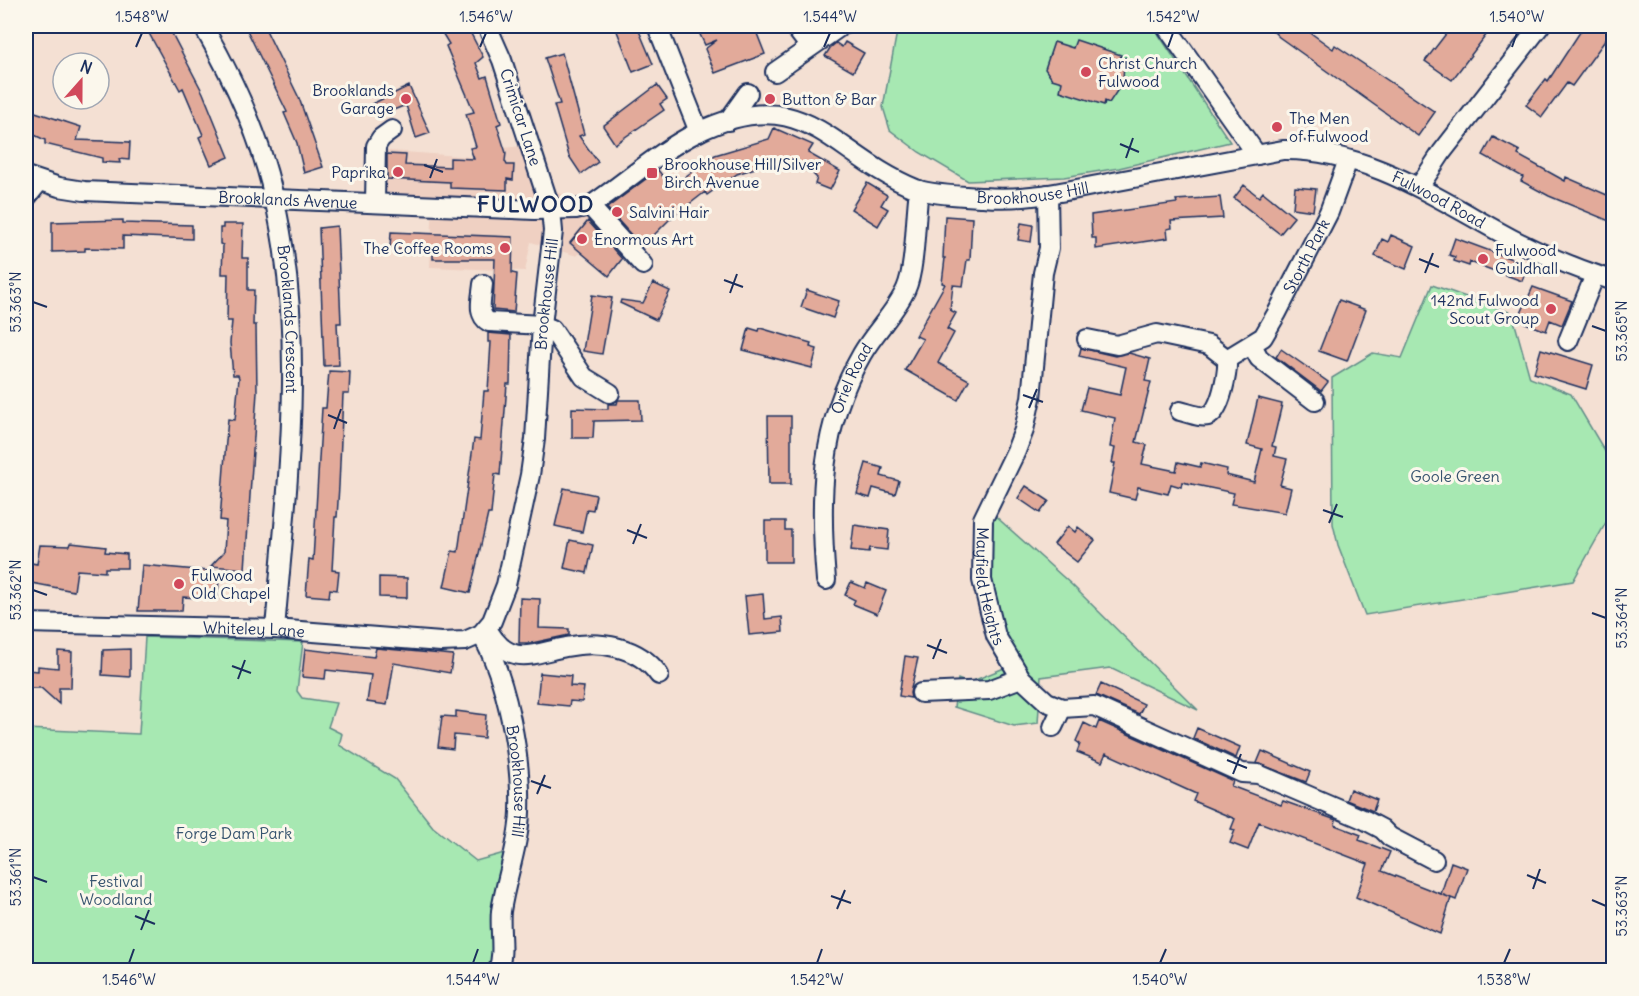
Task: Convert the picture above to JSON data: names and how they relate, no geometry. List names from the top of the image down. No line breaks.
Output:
{"streets":{"street":["Crimicar Lane","Brookhouse Hill","Brooklands Avenue","Fulwood Road","Storth Park","Brooklands Crescent","Oriel Road","Mayfield Heights","Whiteley Lane"]},"crossings":[["Crimicar Lane","Brookhouse Hill"],["Crimicar Lane","Brooklands Avenue"],["Brookhouse Hill","Brooklands Avenue"],["Brookhouse Hill","Fulwood Road"],["Brookhouse Hill","Oriel Road"],["Brookhouse Hill","Mayfield Heights"],["Brookhouse Hill","Whiteley Lane"],["Brooklands Avenue","Brooklands Crescent"],["Fulwood Road","Storth Park"],["Brooklands Crescent","Whiteley Lane"]],"districts":["FULWOOD"],"parks":["Goole Green","Forge Dam Park","Festival Woodland"],"places":{"other":["Christ Church Fulwood","Brooklands Garage","Button & Bar","The Men of Fulwood","Paprika","Salvini Hair","Enormous Art","The Coffee Rooms","Fulwood Guildhall","142nd Fulwood Scout Group","Fulwood Old Chapel"],"transit":["Brookhouse Hill/Silver Birch Avenue"]},"north":"top","coordinates":["1.548°W","1.546°W","1.544°W","1.542°W","1.540°W","53.363°N","53.365°N","53.362°N","53.364°N","53.361°N","1.538°W"]}
